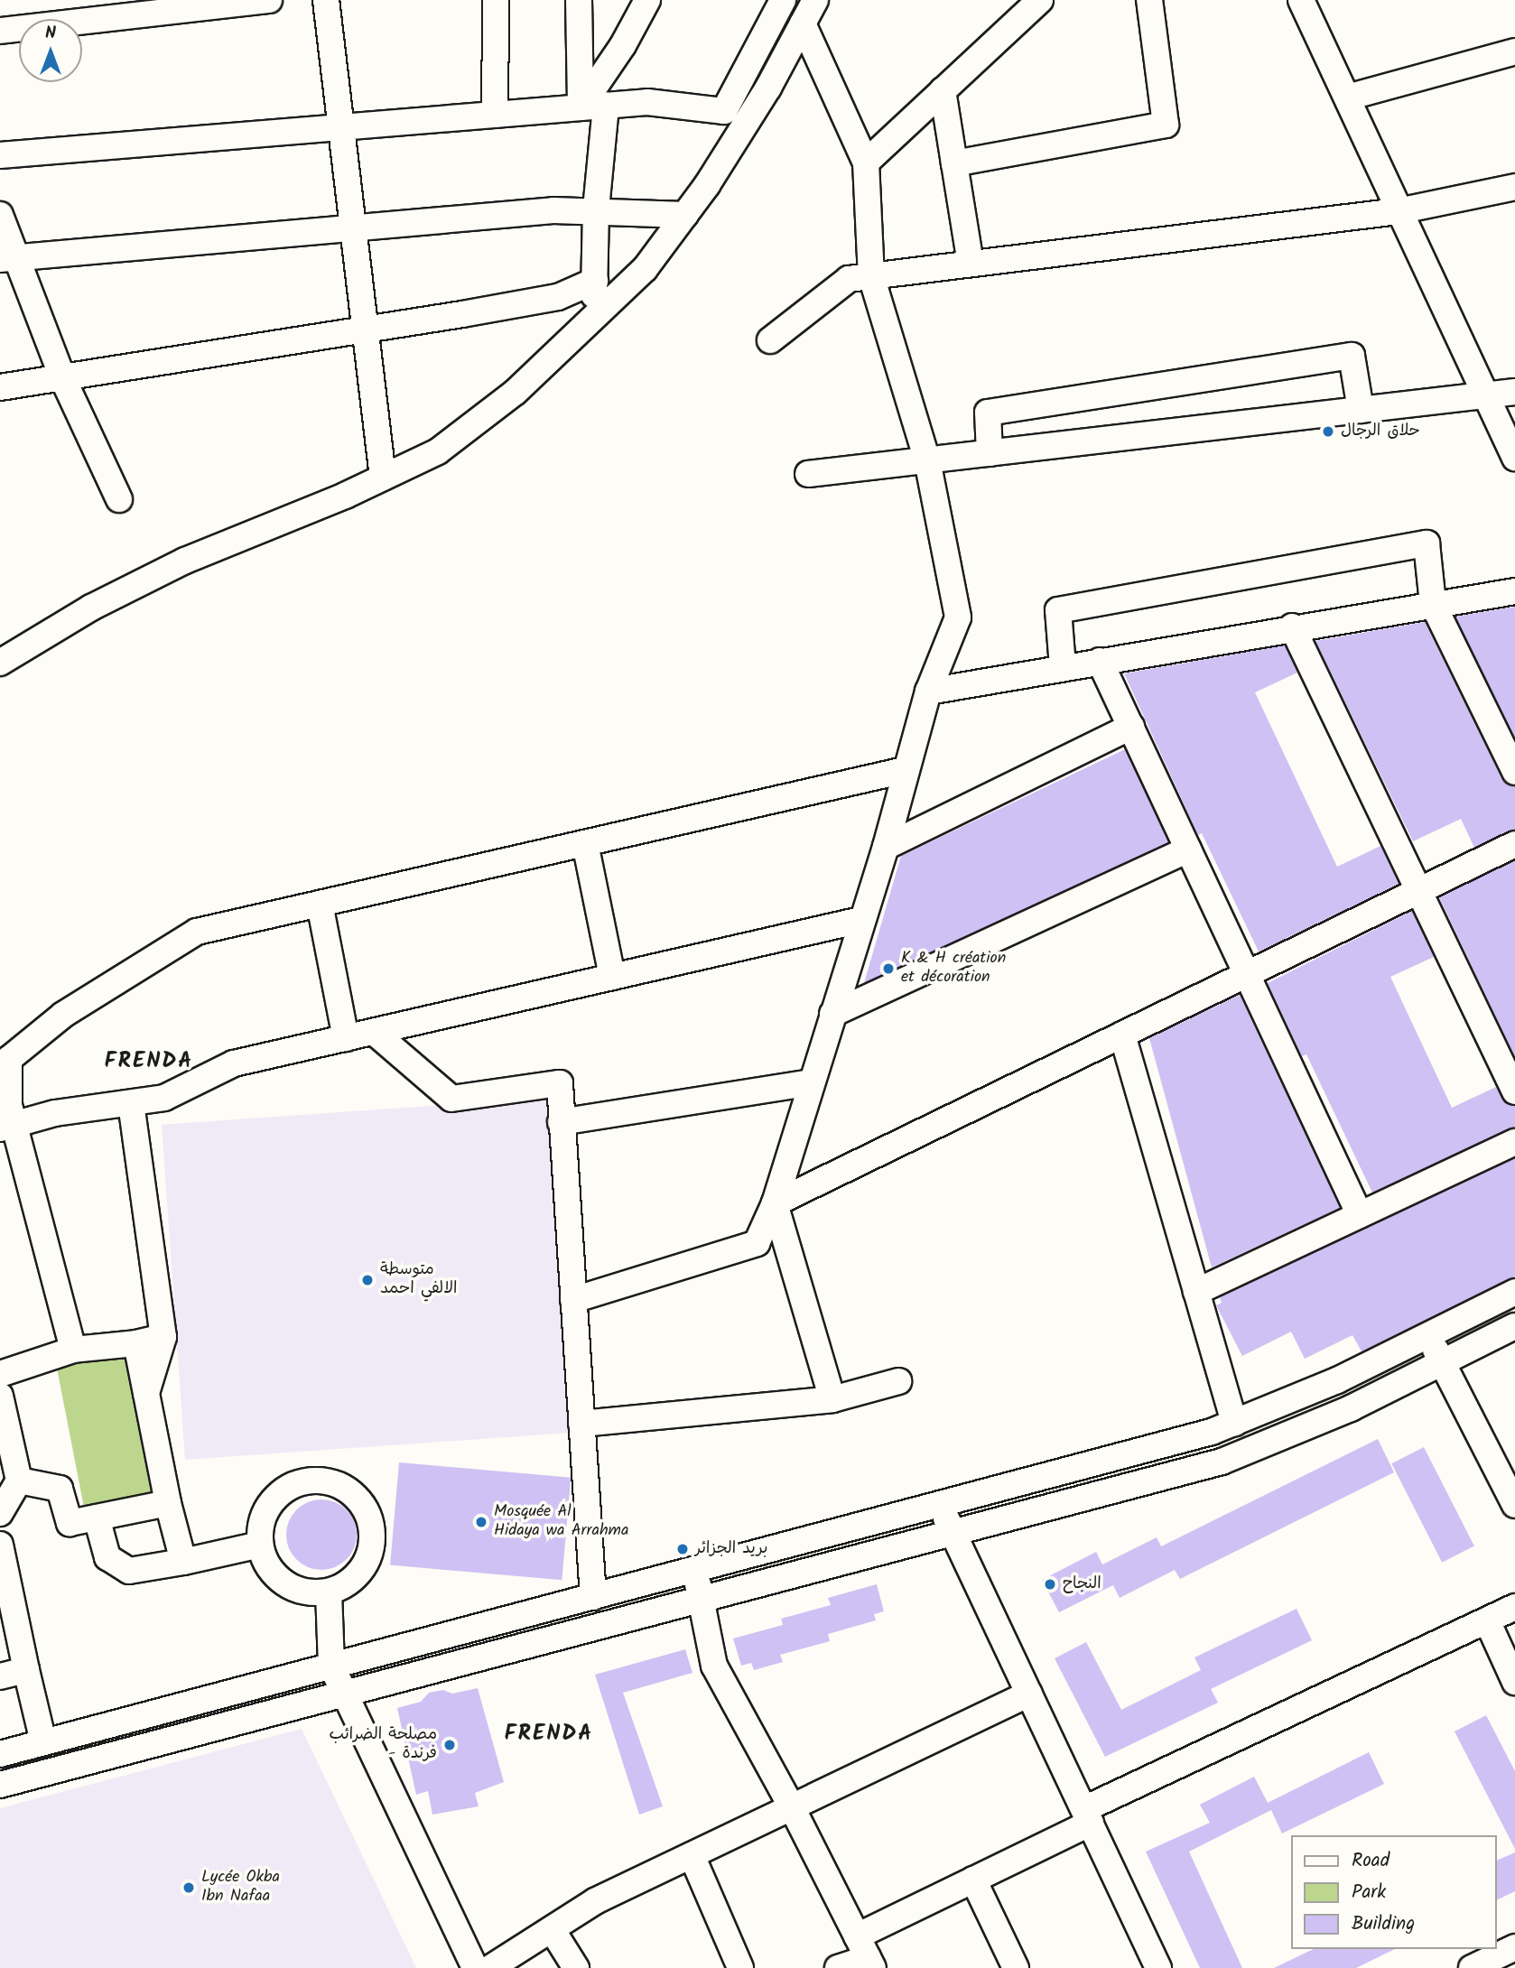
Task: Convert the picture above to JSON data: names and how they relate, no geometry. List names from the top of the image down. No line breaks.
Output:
{"districts":["FRENDA","FRENDA"],"places":["حلاق الرجال","K & H création et décoration","متوسطة الالفي احمد","Mosquée Al Hidaya wa Arrahma","بريد الجزائر","النجاح","مصلحة الضرائب - فرندة","Lycée Okba Ibn Nafaa"],"legend":["Road","Park","Building"],"north":"top"}
